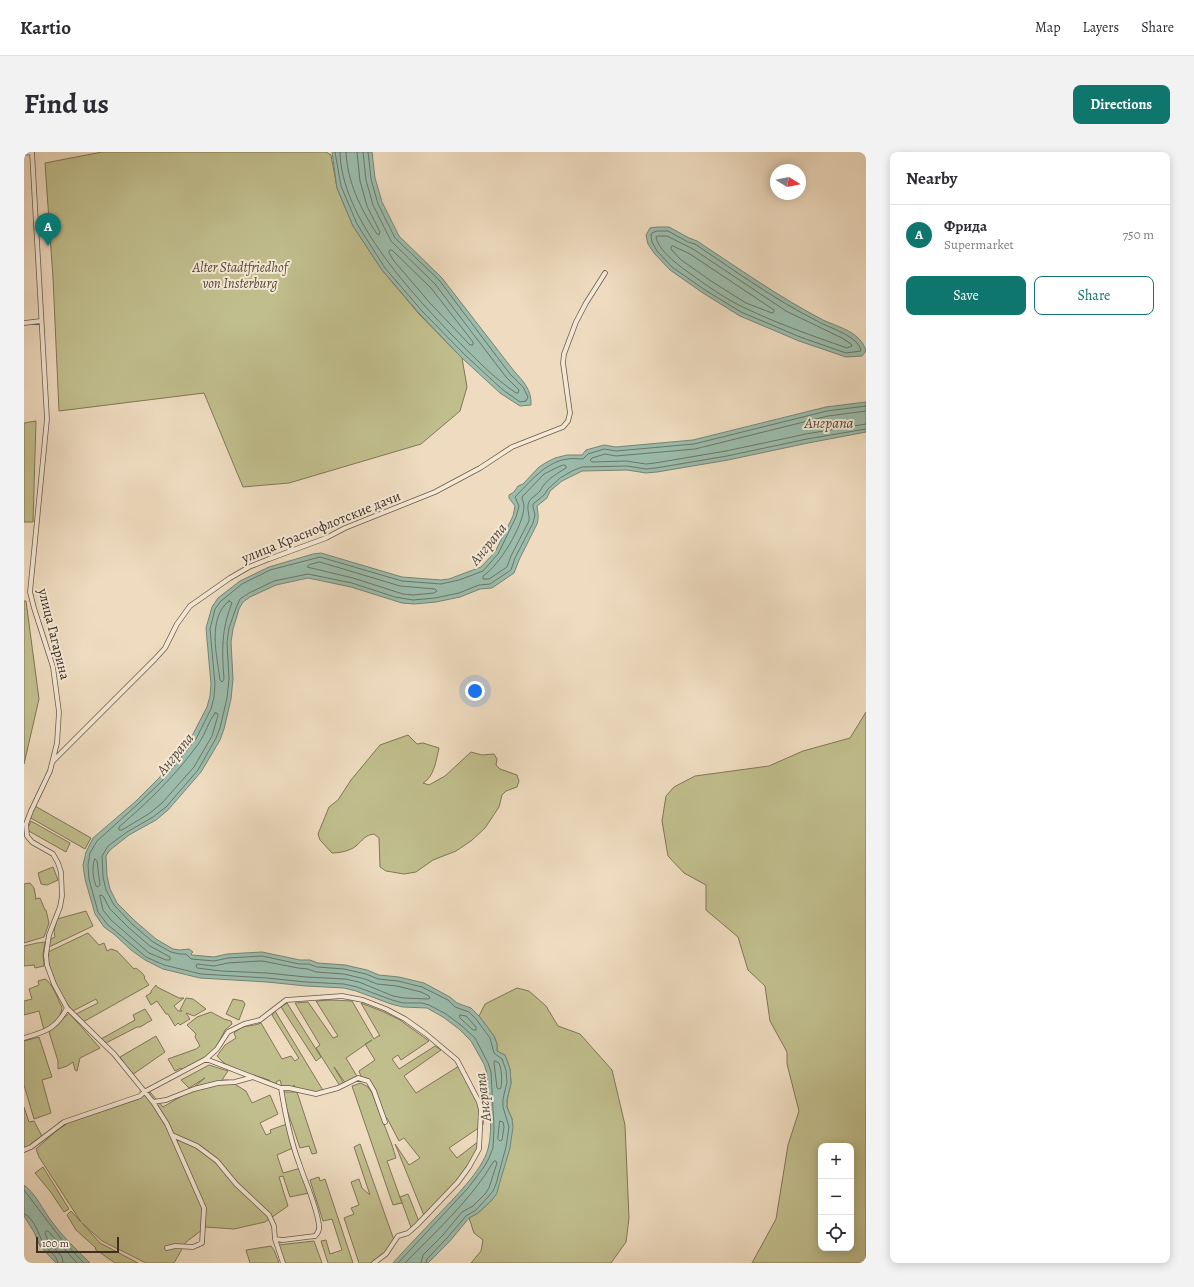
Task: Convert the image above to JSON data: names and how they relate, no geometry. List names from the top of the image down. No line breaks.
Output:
{"streets":{"street":["улица Краснофлотские дачи","улица Гагарина"]},"crossings":[["улица Краснофлотские дачи","улица Гагарина"]],"water":["Анграпа"],"parks":["Alter Stadtfriedhof von Insterburg"],"scale_bar":"100 m","north":"right","page":{"header":"Kartio","nav":["Map","Layers","Share"],"title":"Find us","buttons":["Directions",["Save","Share"]],"heading":"Nearby","list":[{"mark":"A","name":"Фрида","note":"Supermarket","value":"750 m"}],"pins":"A","map_buttons":["+","−"],"scale":"100 m"}}
